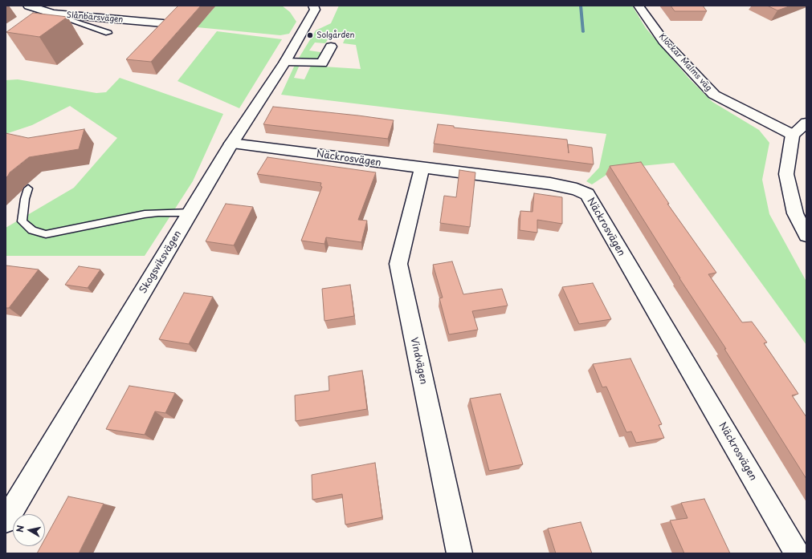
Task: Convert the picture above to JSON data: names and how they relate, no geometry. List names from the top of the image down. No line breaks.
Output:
{"streets":{"street":["Slånbärsvägen","Klockar Malms väg","Näckrosvägen","Skogsviksvägen","Vindvägen"]},"crossings":[["Näckrosvägen","Skogsviksvägen"],["Näckrosvägen","Vindvägen"]],"places":["Solgården"],"north":"left"}
